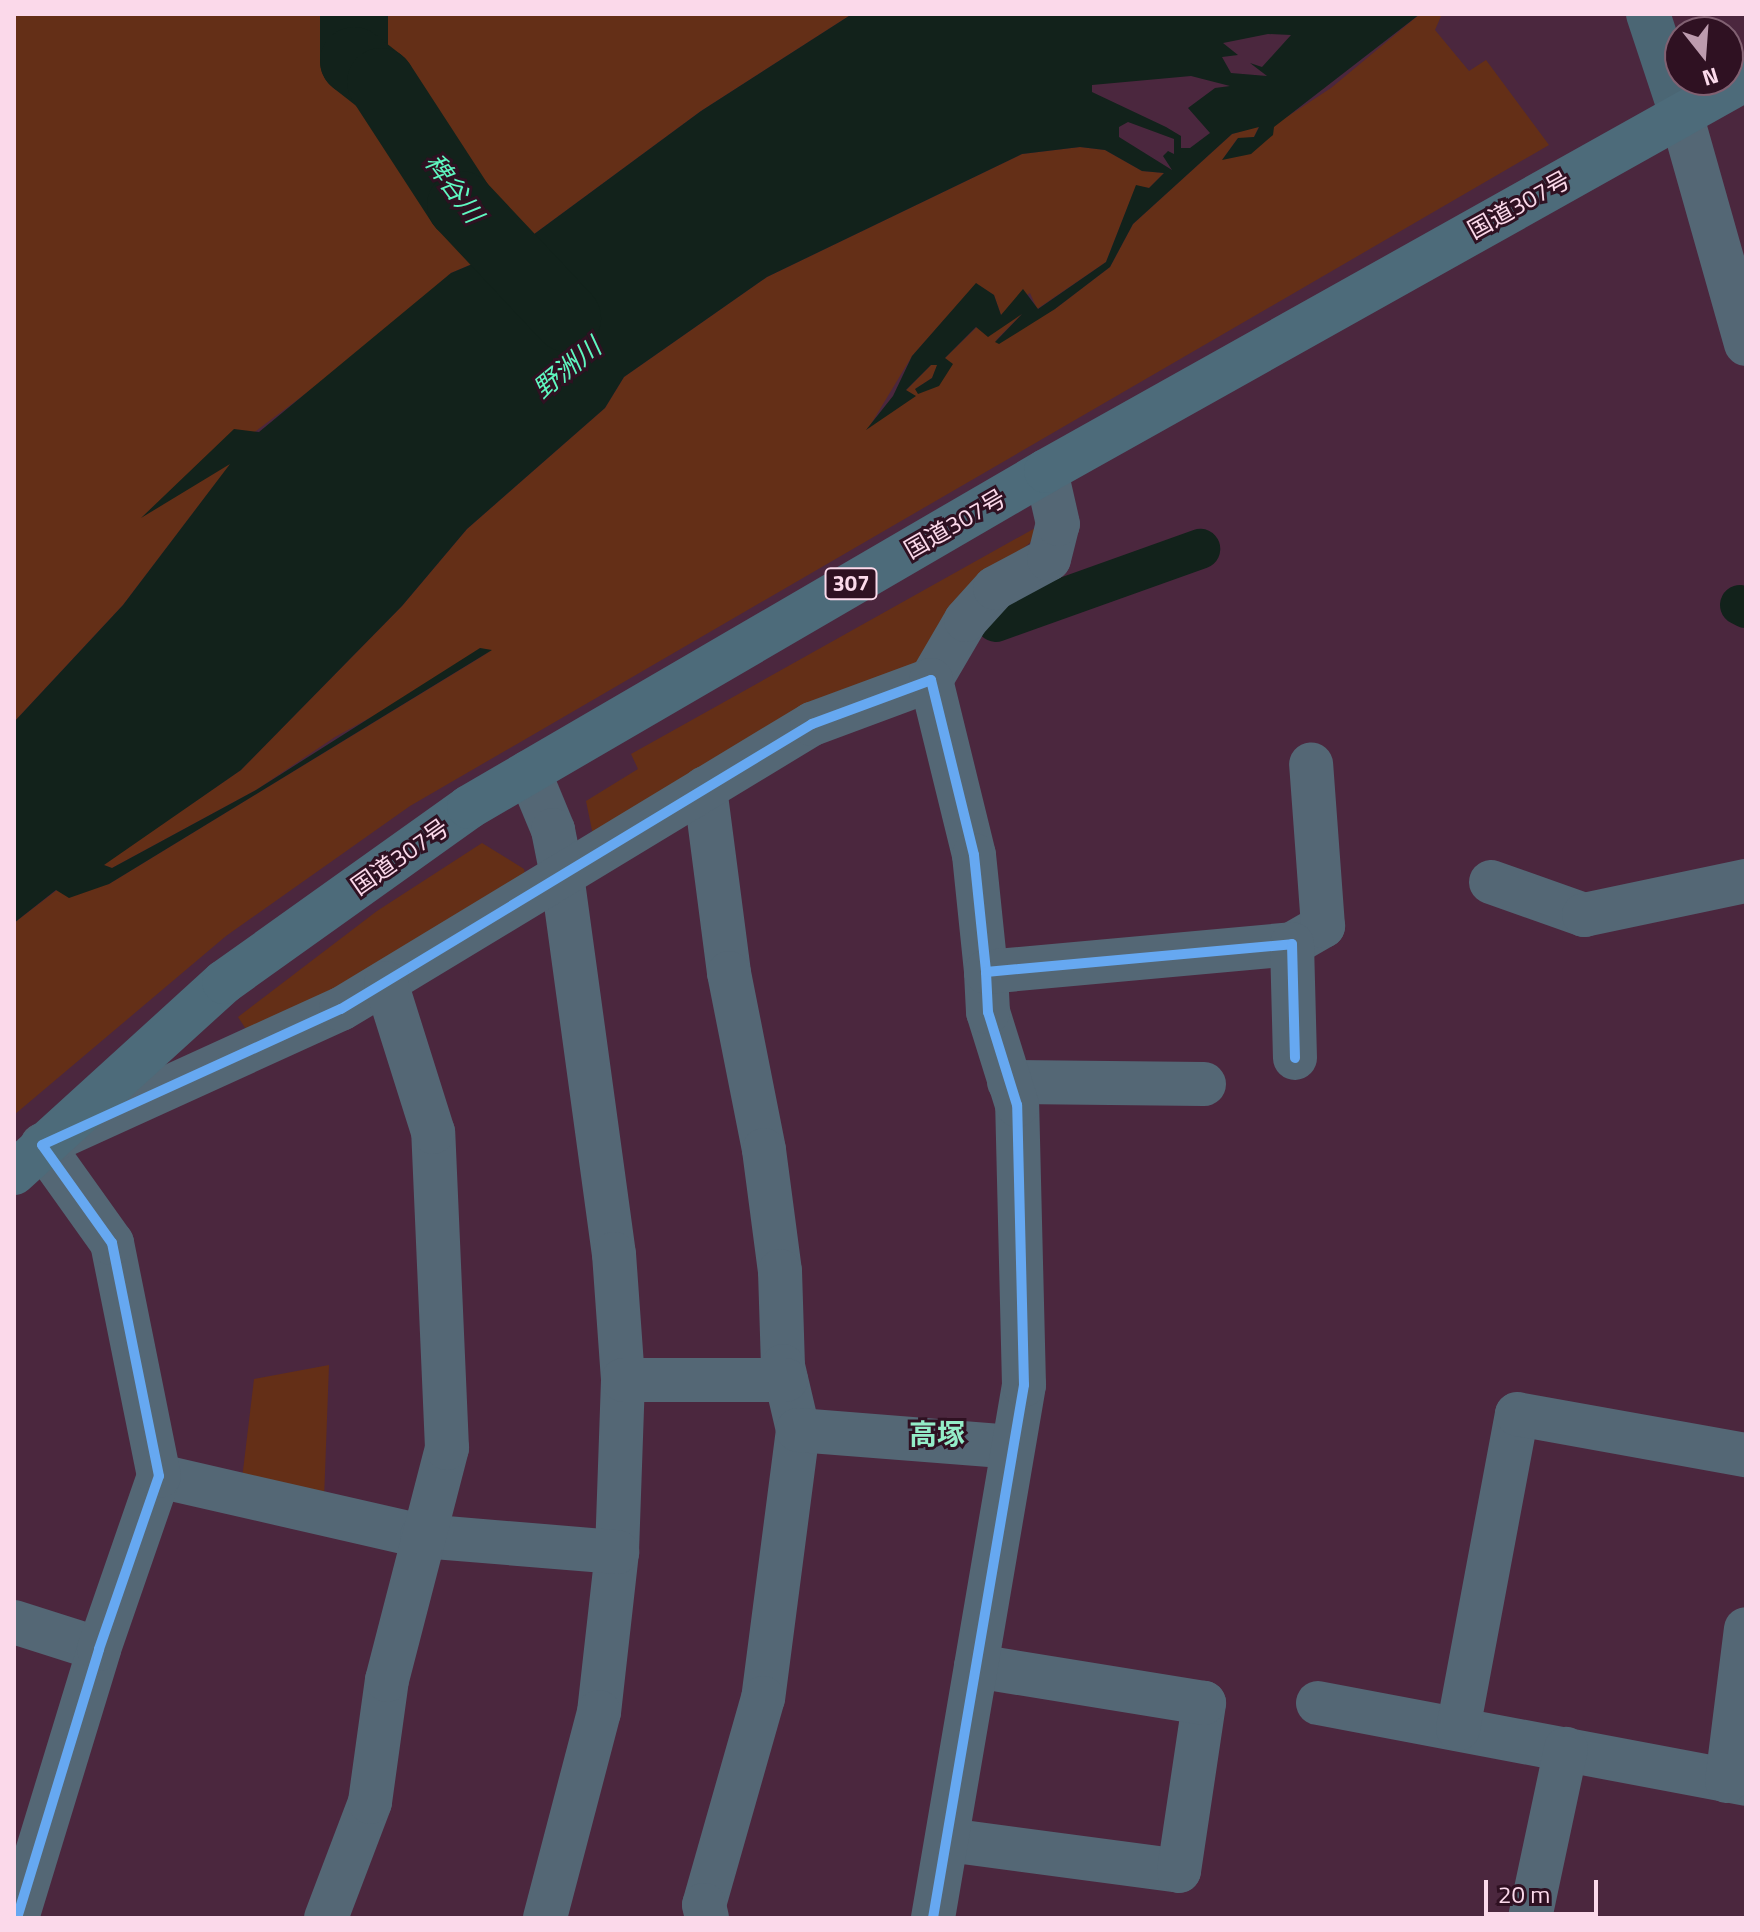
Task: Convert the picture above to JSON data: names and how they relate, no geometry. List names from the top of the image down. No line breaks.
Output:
{"streets":{"highway":["国道307号","307"]},"districts":["高塚"],"water":["稗谷川","野洲川"],"scale_bar":"20 m","north":"bottom"}
